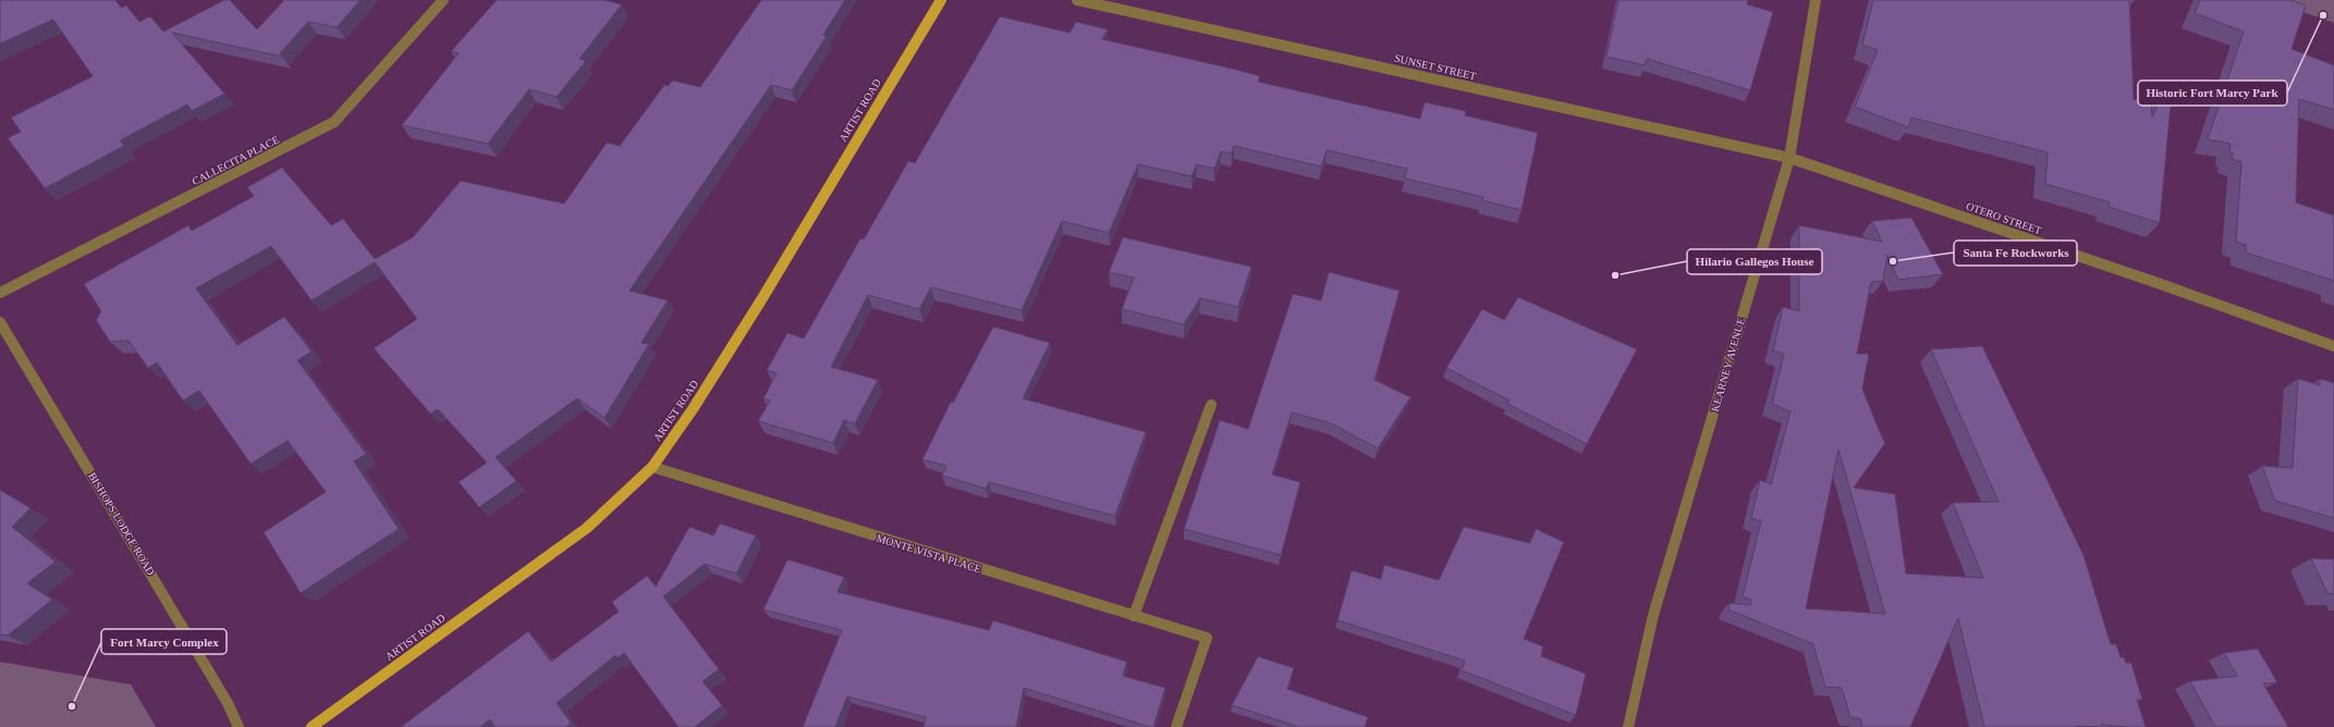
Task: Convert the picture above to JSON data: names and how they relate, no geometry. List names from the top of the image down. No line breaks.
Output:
{"streets":{"main road":["ARTIST ROAD"],"street":["SUNSET STREET","CALLECITA PLACE","OTERO STREET","KEARNEY AVENUE","BISHOPS LODGE ROAD","MONTE VISTA PLACE"]},"crossings":[["SUNSET STREET","OTERO STREET"],["SUNSET STREET","KEARNEY AVENUE"],["ARTIST ROAD","MONTE VISTA PLACE"],["OTERO STREET","KEARNEY AVENUE"]],"places":["Historic Fort Marcy Park","Santa Fe Rockworks","Hilario Gallegos House","Fort Marcy Complex"]}
